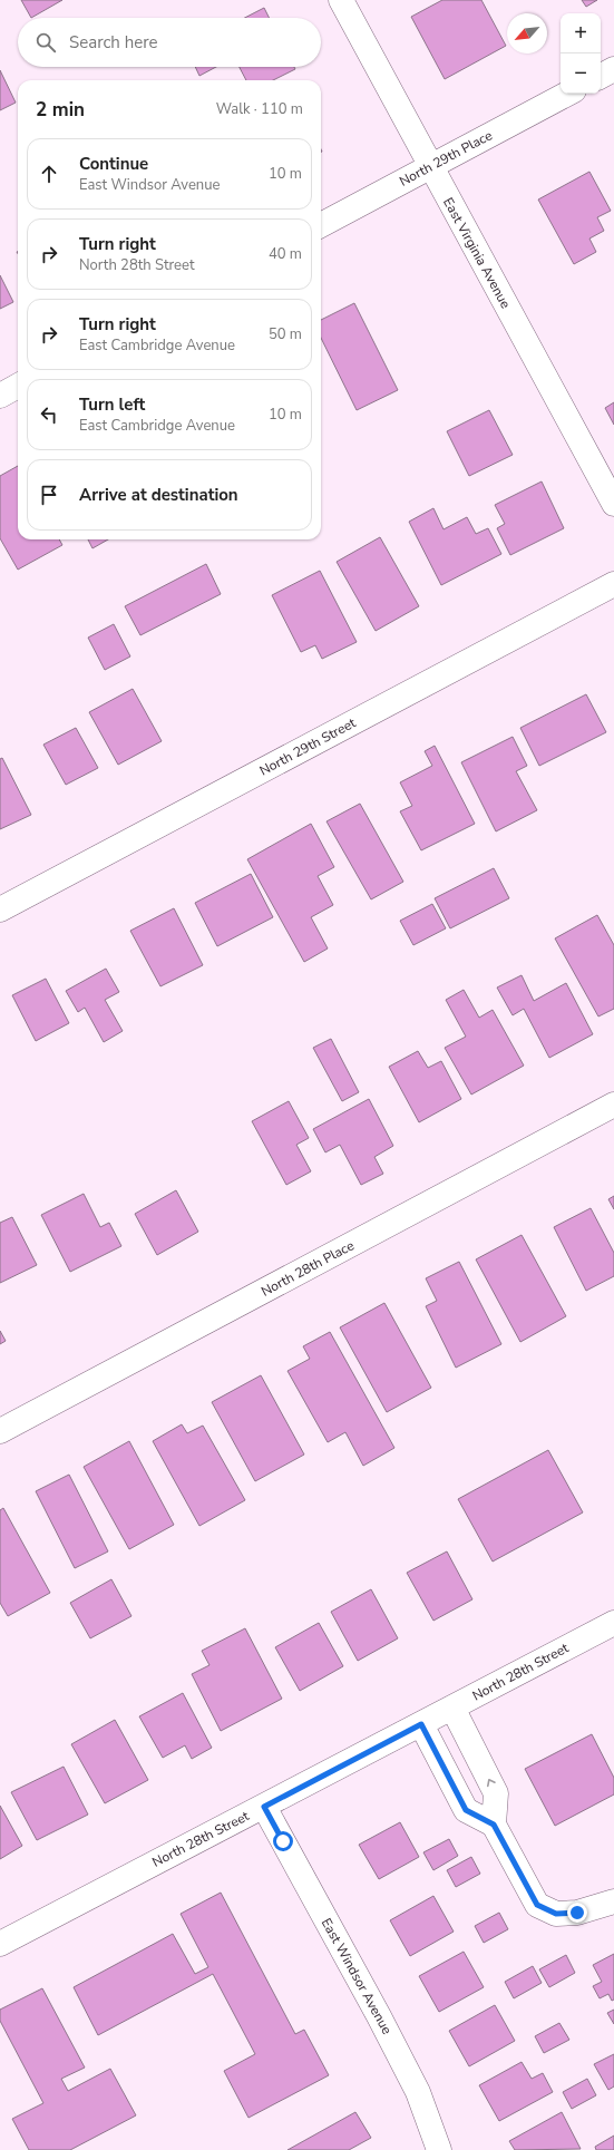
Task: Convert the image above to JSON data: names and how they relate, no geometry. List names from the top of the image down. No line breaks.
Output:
{"streets":{"street":["North 29th Place","East Virginia Avenue","North 29th Street","North 28th Place","North 28th Street","East Windsor Avenue"]},"crossings":[["North 29th Place","East Virginia Avenue"],["North 28th Street","East Windsor Avenue"]],"north":"bottom left","page":{"map_buttons":["+","−"],"search":"Search here","heading":["2 min","Walk · 110 m"],"list":[["Continue","East Windsor Avenue","10 m"],["Turn right","North 28th Street","40 m"],["Turn right","East Cambridge Avenue","50 m"],["Turn left","East Cambridge Avenue","10 m"],"Arrive at destination"]}}
